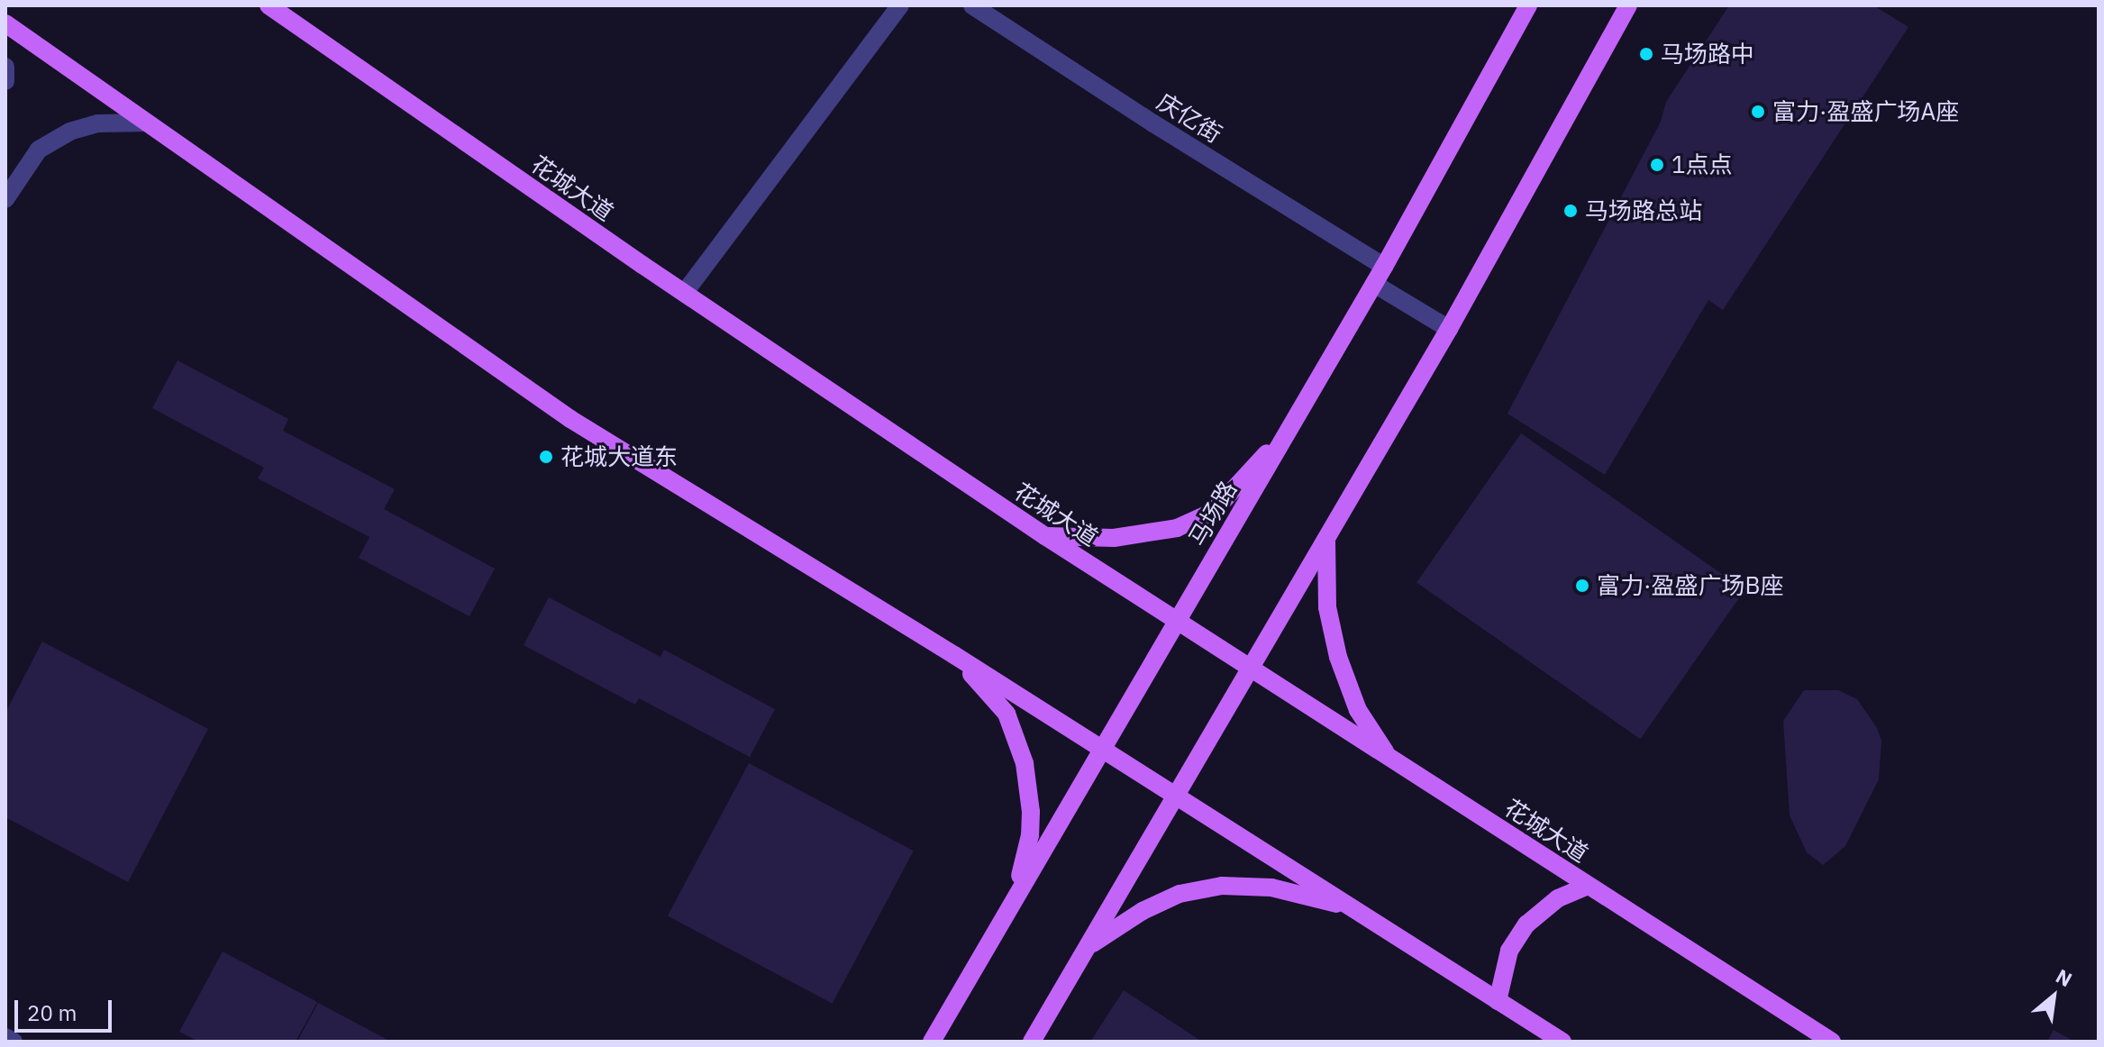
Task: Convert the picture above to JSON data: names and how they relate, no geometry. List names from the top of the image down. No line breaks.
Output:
{"streets":{"main road":["花城大道","马场路"],"street":["庆亿街"]},"crossings":[["庆亿街","马场路"],["花城大道","马场路"]],"places":["马场路中","富力·盈盛广场A座","1点点","马场路总站","花城大道东","富力·盈盛广场B座"],"scale_bar":"20 m","north":"top right"}
